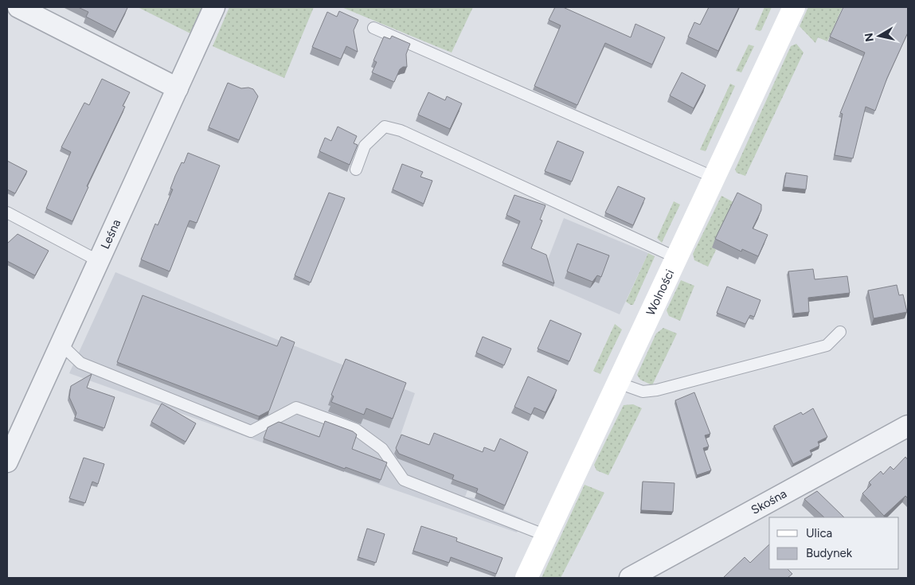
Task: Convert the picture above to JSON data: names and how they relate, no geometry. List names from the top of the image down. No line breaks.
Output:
{"streets":{"street":["Leśna","Wolności","Skośna"]},"legend":["Ulica","Budynek"],"north":"left"}
